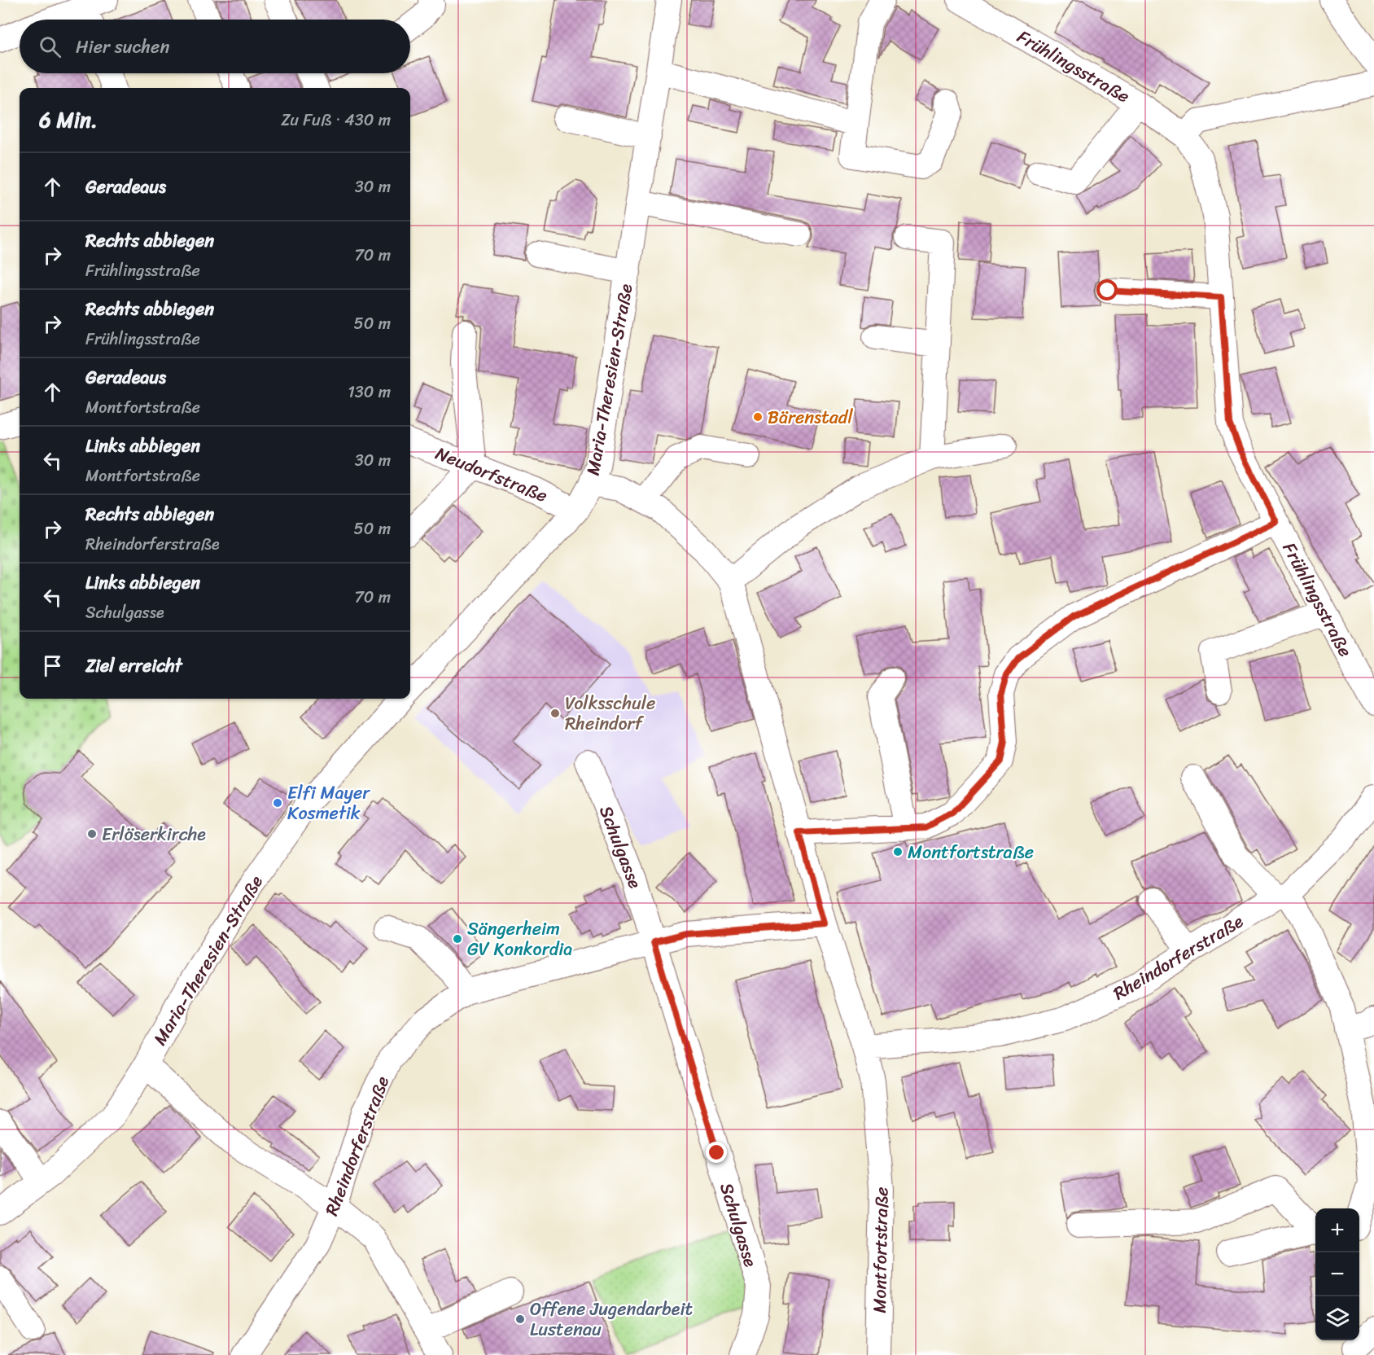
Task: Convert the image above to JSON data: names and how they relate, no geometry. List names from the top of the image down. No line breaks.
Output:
{"streets":{"street":["Frühlingsstraße","Maria-Theresien-Straße","Neudorfstraße","Schulgasse","Rheindorferstraße","Montfortstraße"]},"crossings":[["Maria-Theresien-Straße","Neudorfstraße"],["Maria-Theresien-Straße","Montfortstraße"],["Schulgasse","Rheindorferstraße"],["Rheindorferstraße","Montfortstraße"]],"places":["Bärenstadl","Volksschule Rheindorf","Elfi Mayer Kosmetik","Erlöserkirche","Montfortstraße","Sängerheim GV Konkordia","Offene Jugendarbeit Lustenau"],"page":{"search":"Hier suchen","heading":["6 Min.","Zu Fuß · 430 m"],"list":[["Geradeaus","30 m"],["Rechts abbiegen","Frühlingsstraße","70 m"],["Rechts abbiegen","Frühlingsstraße","50 m"],["Geradeaus","Montfortstraße","130 m"],["Links abbiegen","Montfortstraße","30 m"],["Rechts abbiegen","Rheindorferstraße","50 m"],["Links abbiegen","Schulgasse","70 m"],"Ziel erreicht"],"map_buttons":["+","−"]}}
